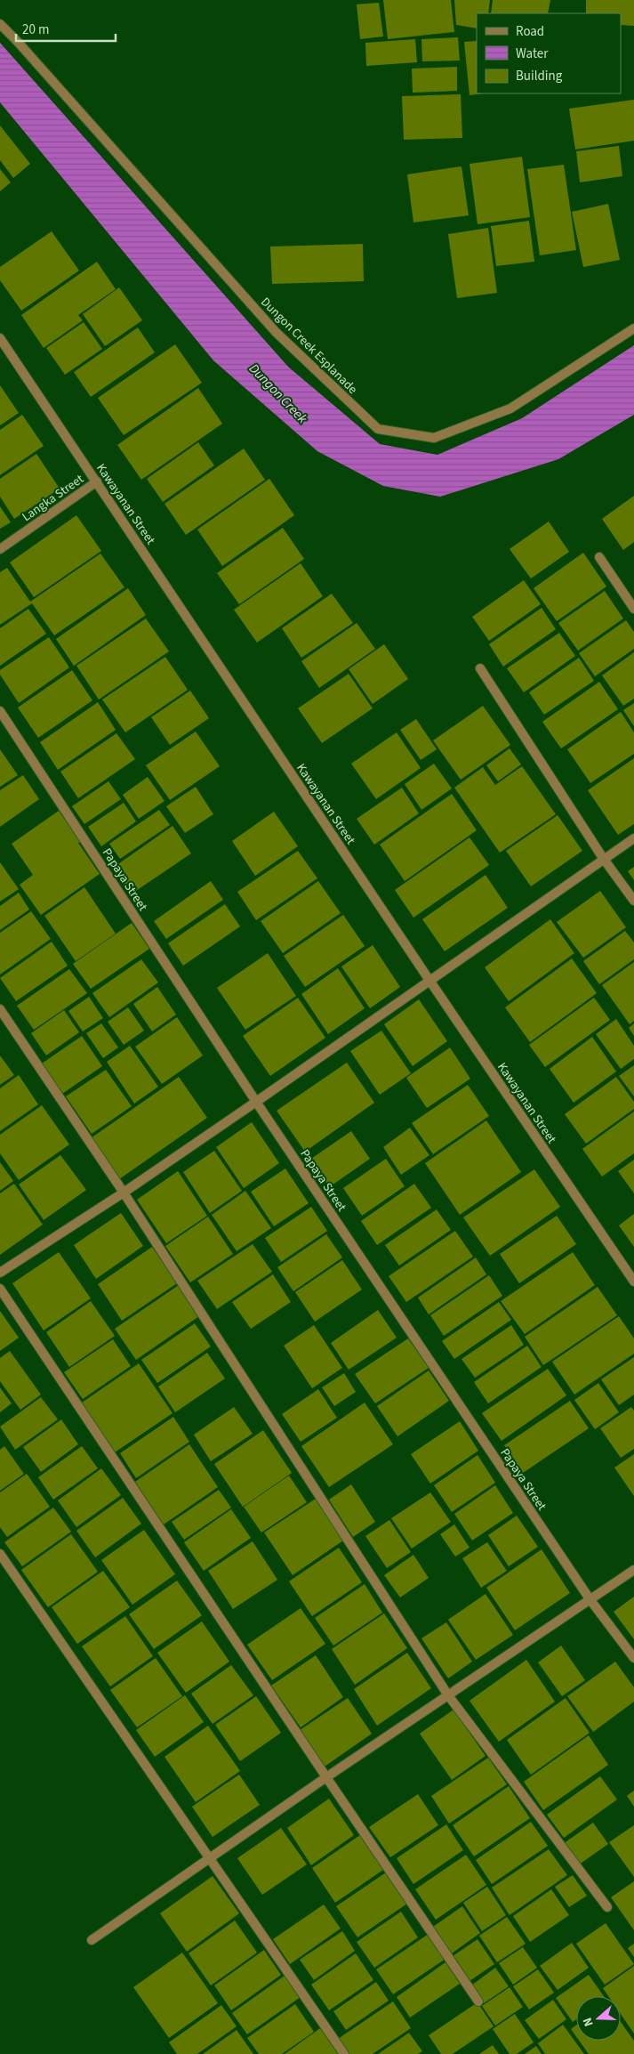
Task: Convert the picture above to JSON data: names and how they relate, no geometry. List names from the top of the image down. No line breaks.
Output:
{"streets":{"street":["Dungon Creek Esplanade","Langka Street","Kawayanan Street","Papaya Street"]},"crossings":[["Langka Street","Kawayanan Street"]],"water":["Dungon Creek"],"legend":["Road","Water","Building"],"scale_bar":"20 m","north":"left"}
